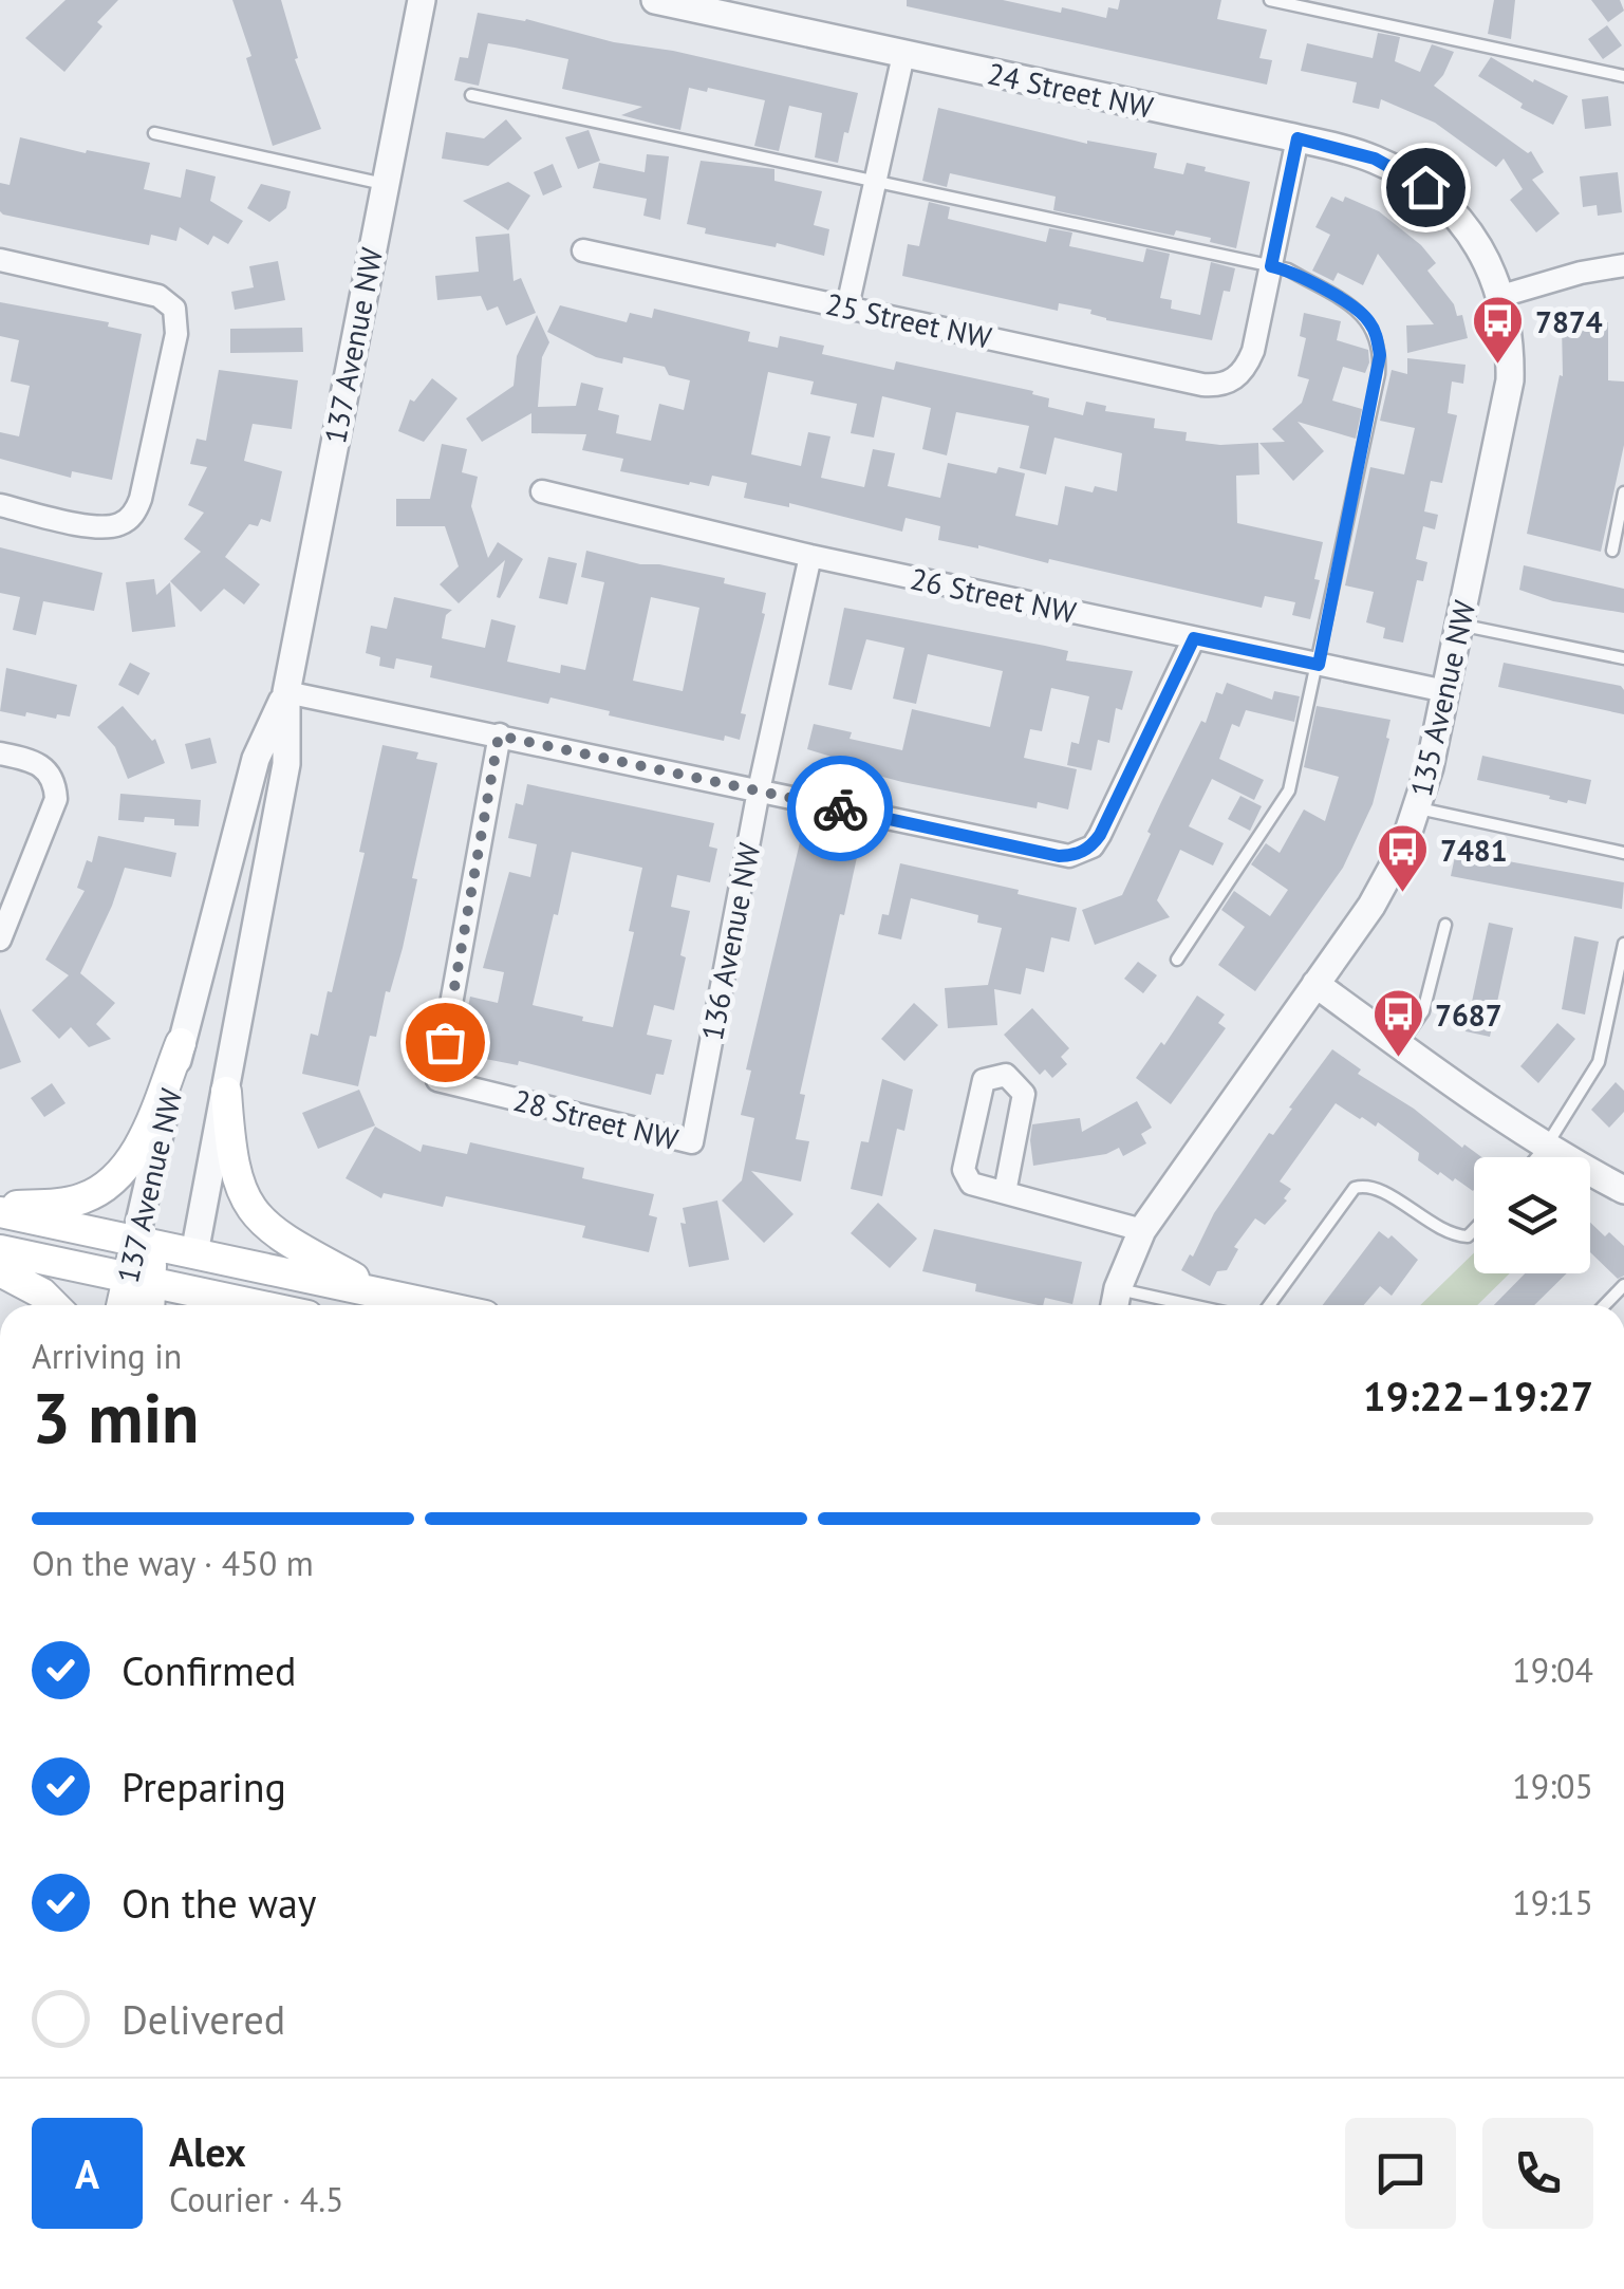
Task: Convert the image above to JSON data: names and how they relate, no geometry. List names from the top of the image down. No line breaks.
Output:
{"streets":{"main road":["137 Avenue NW"],"street":["24 Street NW","25 Street NW","26 Street NW","135 Avenue NW","136 Avenue NW","28 Street NW"]},"crossings":[["24 Street NW","135 Avenue NW"],["26 Street NW","135 Avenue NW"],["26 Street NW","136 Avenue NW"],["136 Avenue NW","28 Street NW"]],"places":{"bus stop":["7874","7481","7687"]},"page":{"heading":["3 min","Arriving in","19:22–19:27"],"panel":["Alex","Courier · 4.5"],"bar":"On the way · 450 m","list":[["Confirmed","19:04"],["Preparing","19:05"],["On the way","19:15"],"Delivered"],"round":"A"}}
